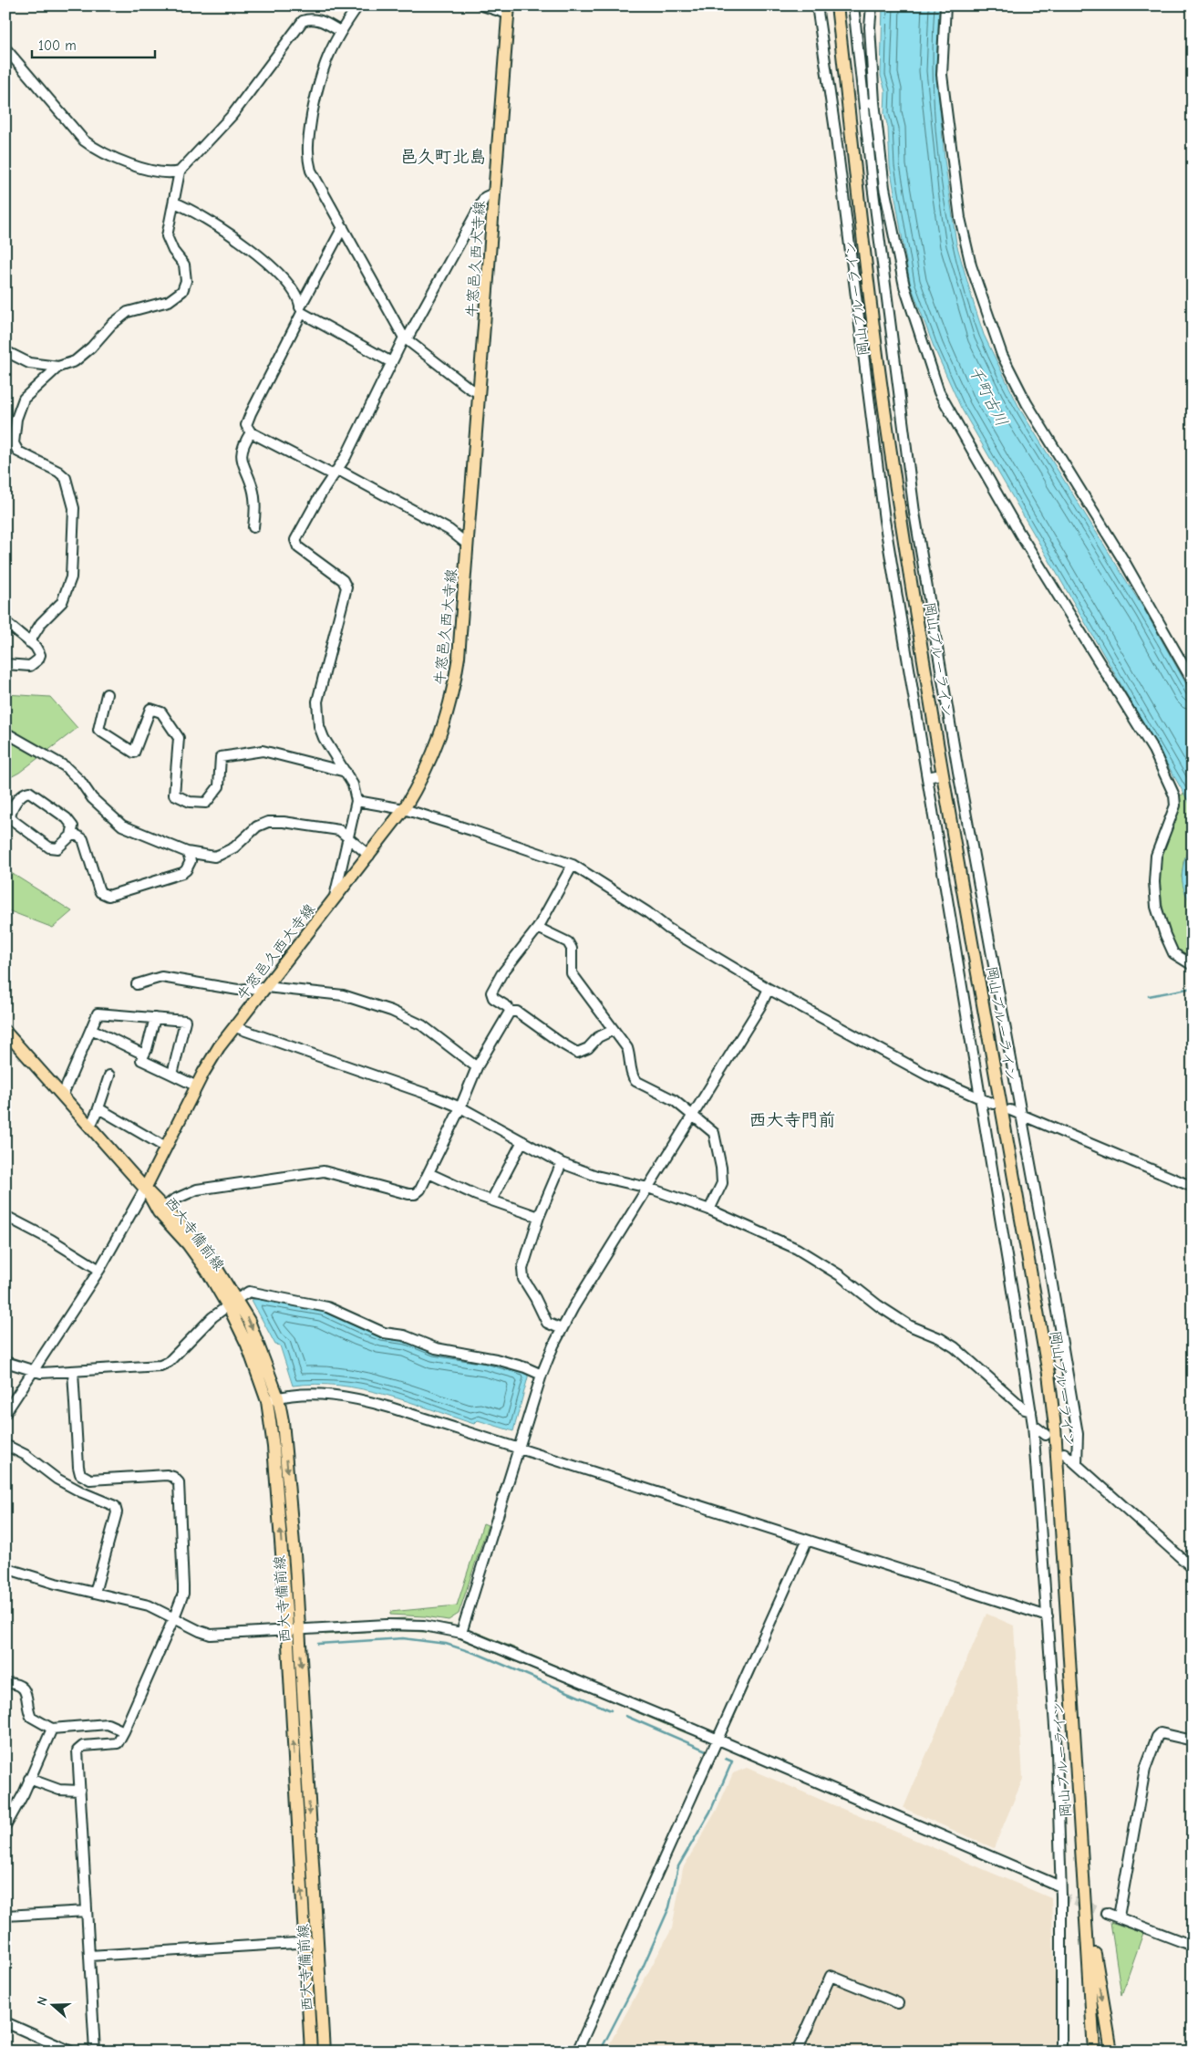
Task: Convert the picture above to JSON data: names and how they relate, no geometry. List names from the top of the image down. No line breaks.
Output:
{"streets":{"main road":["牛窓邑久西大寺線","岡山ブルーライン","西大寺備前線"]},"crossings":[["牛窓邑久西大寺線","西大寺備前線"]],"districts":["邑久町北島","西大寺門前"],"water":["千町古川"],"scale_bar":"100 m","north":"left"}
